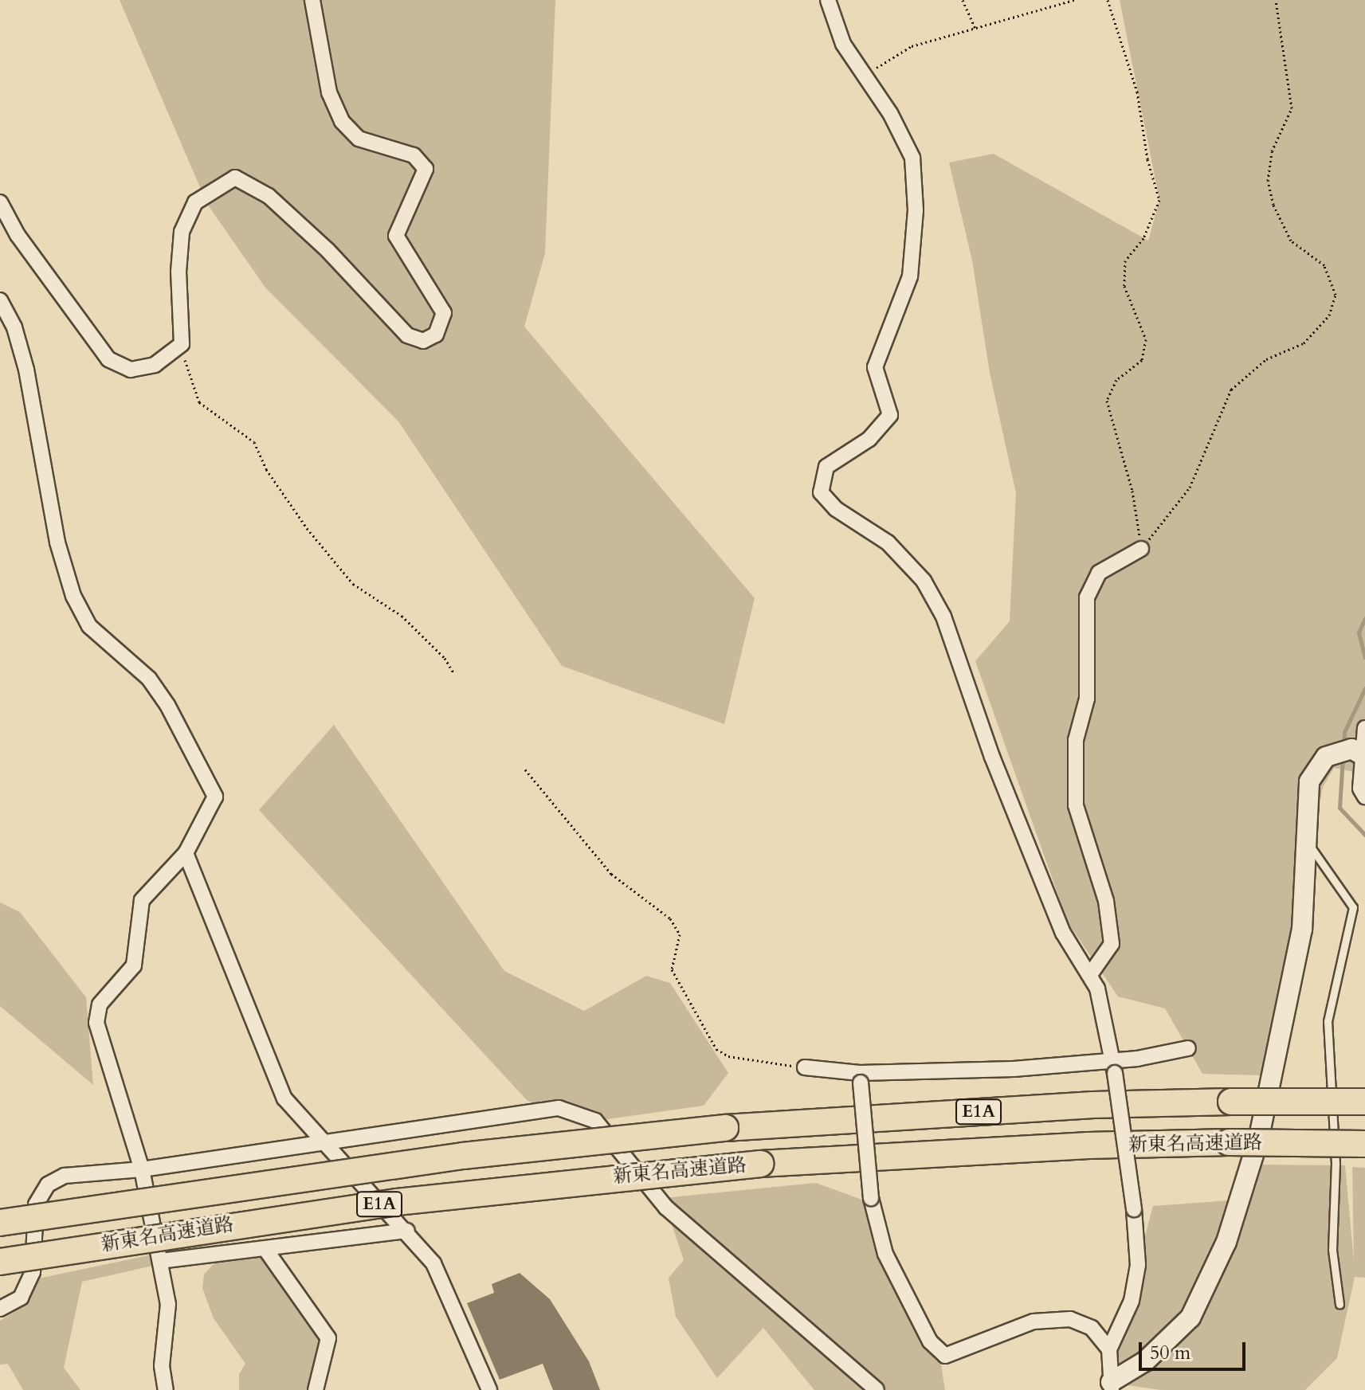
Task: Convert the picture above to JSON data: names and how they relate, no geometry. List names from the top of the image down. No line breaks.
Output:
{"streets":{"highway":["E1A","新東名高速道路"]},"scale_bar":"50 m"}
